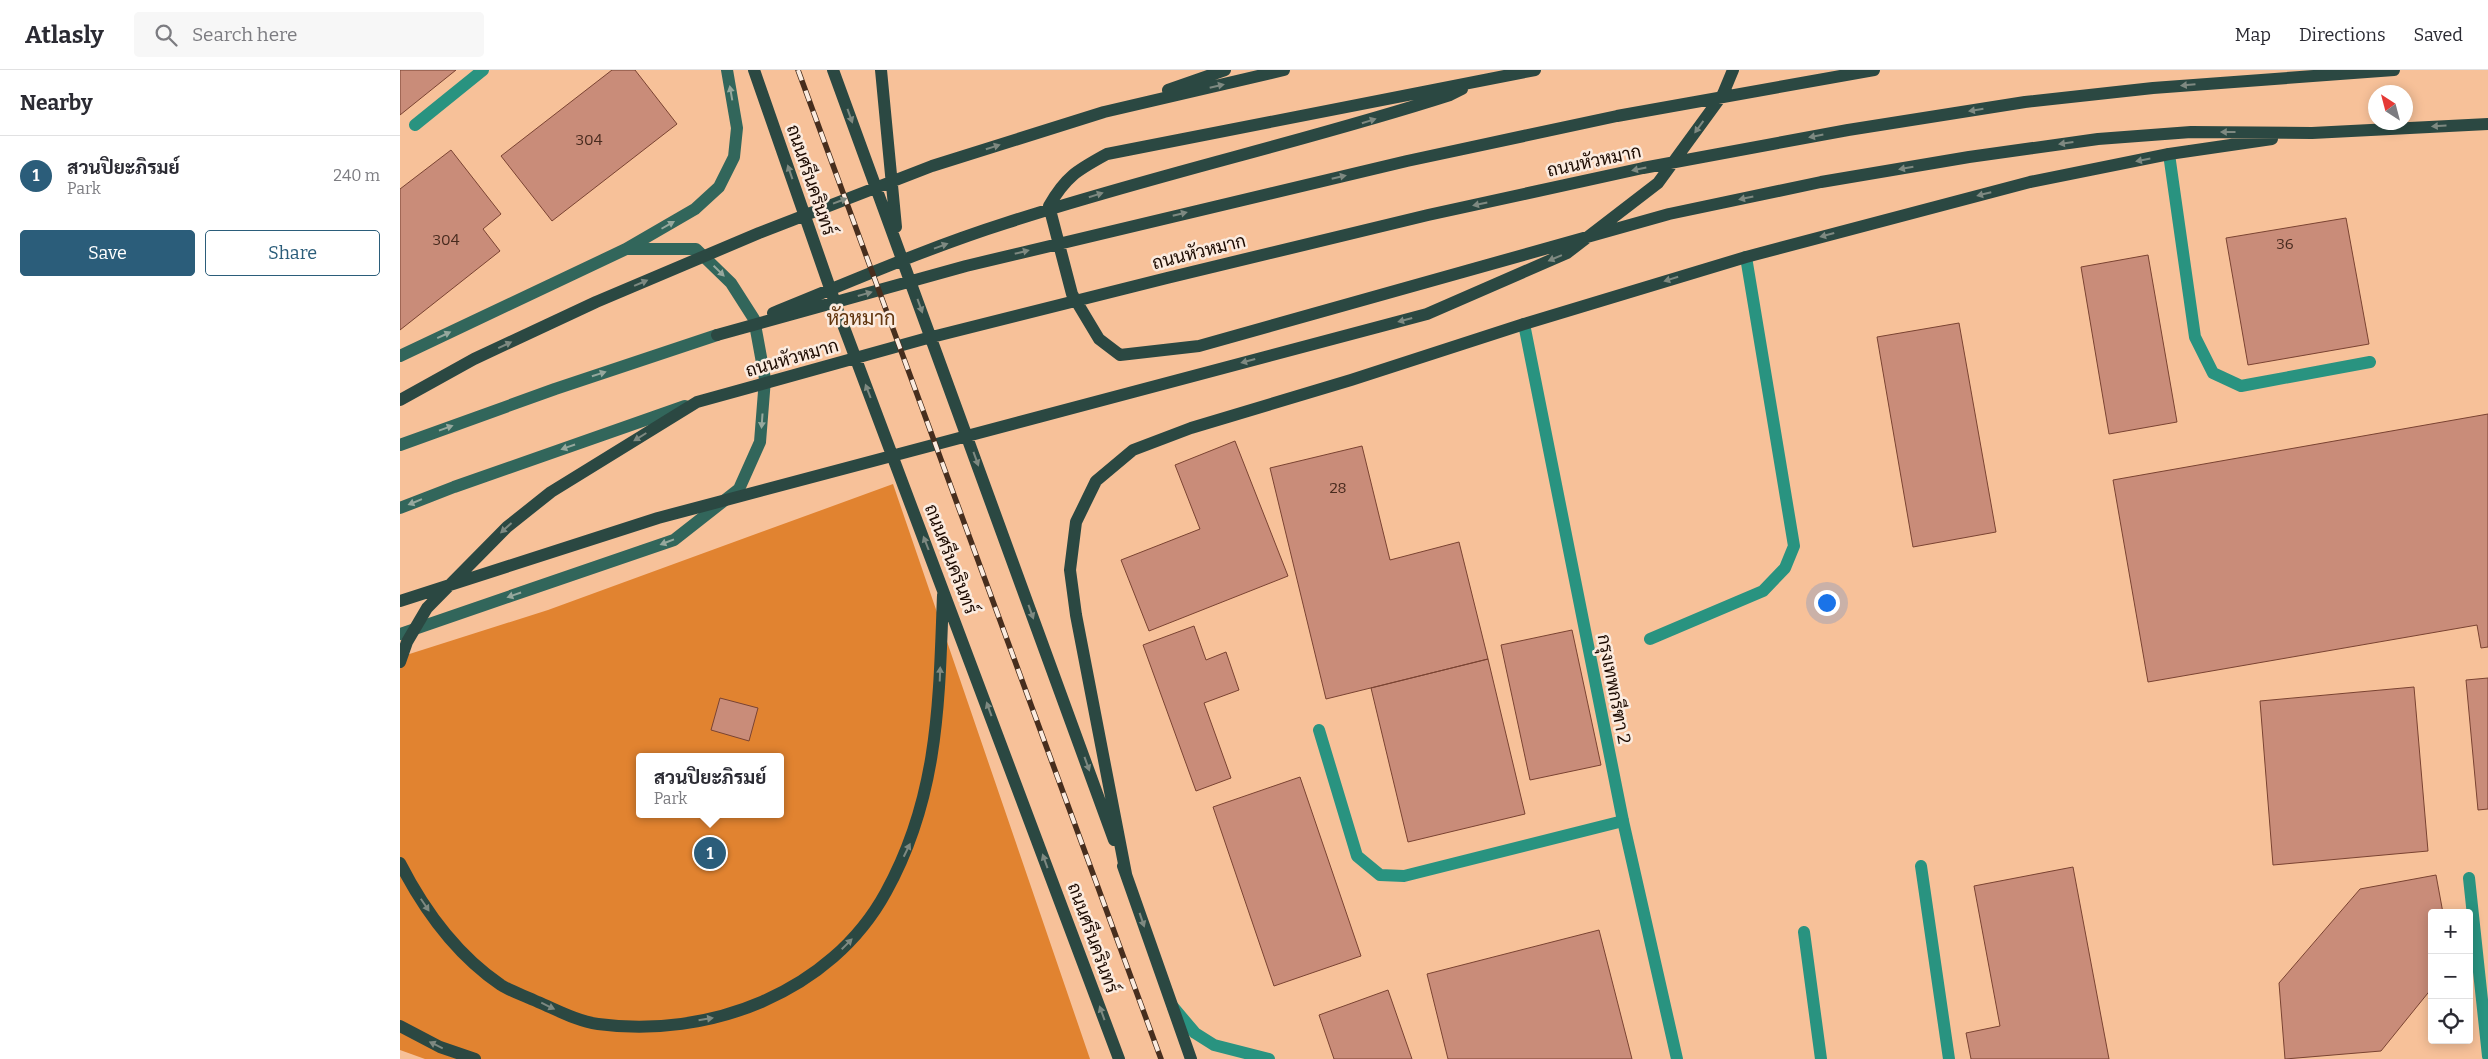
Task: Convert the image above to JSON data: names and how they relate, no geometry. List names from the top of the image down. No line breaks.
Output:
{"streets":{"main road":["ถนนหัวหมาก","ถนนศรีนครินทร์"],"street":["กรุงเทพกรีฑา 2"]},"districts":["หัวหมาก"],"house_numbers":["304","304","36","28"],"north":"top left","page":{"header":"Atlasly","search":"Search here","nav":["Map","Directions","Saved"],"heading":"Nearby","list":[{"mark":"1","name":"สวนปิยะภิรมย์","note":"Park","value":"240 m"}],"buttons":["Save","Share"],"popup":["สวนปิยะภิรมย์","Park"],"pins":"1","map_buttons":["+","−"]}}
